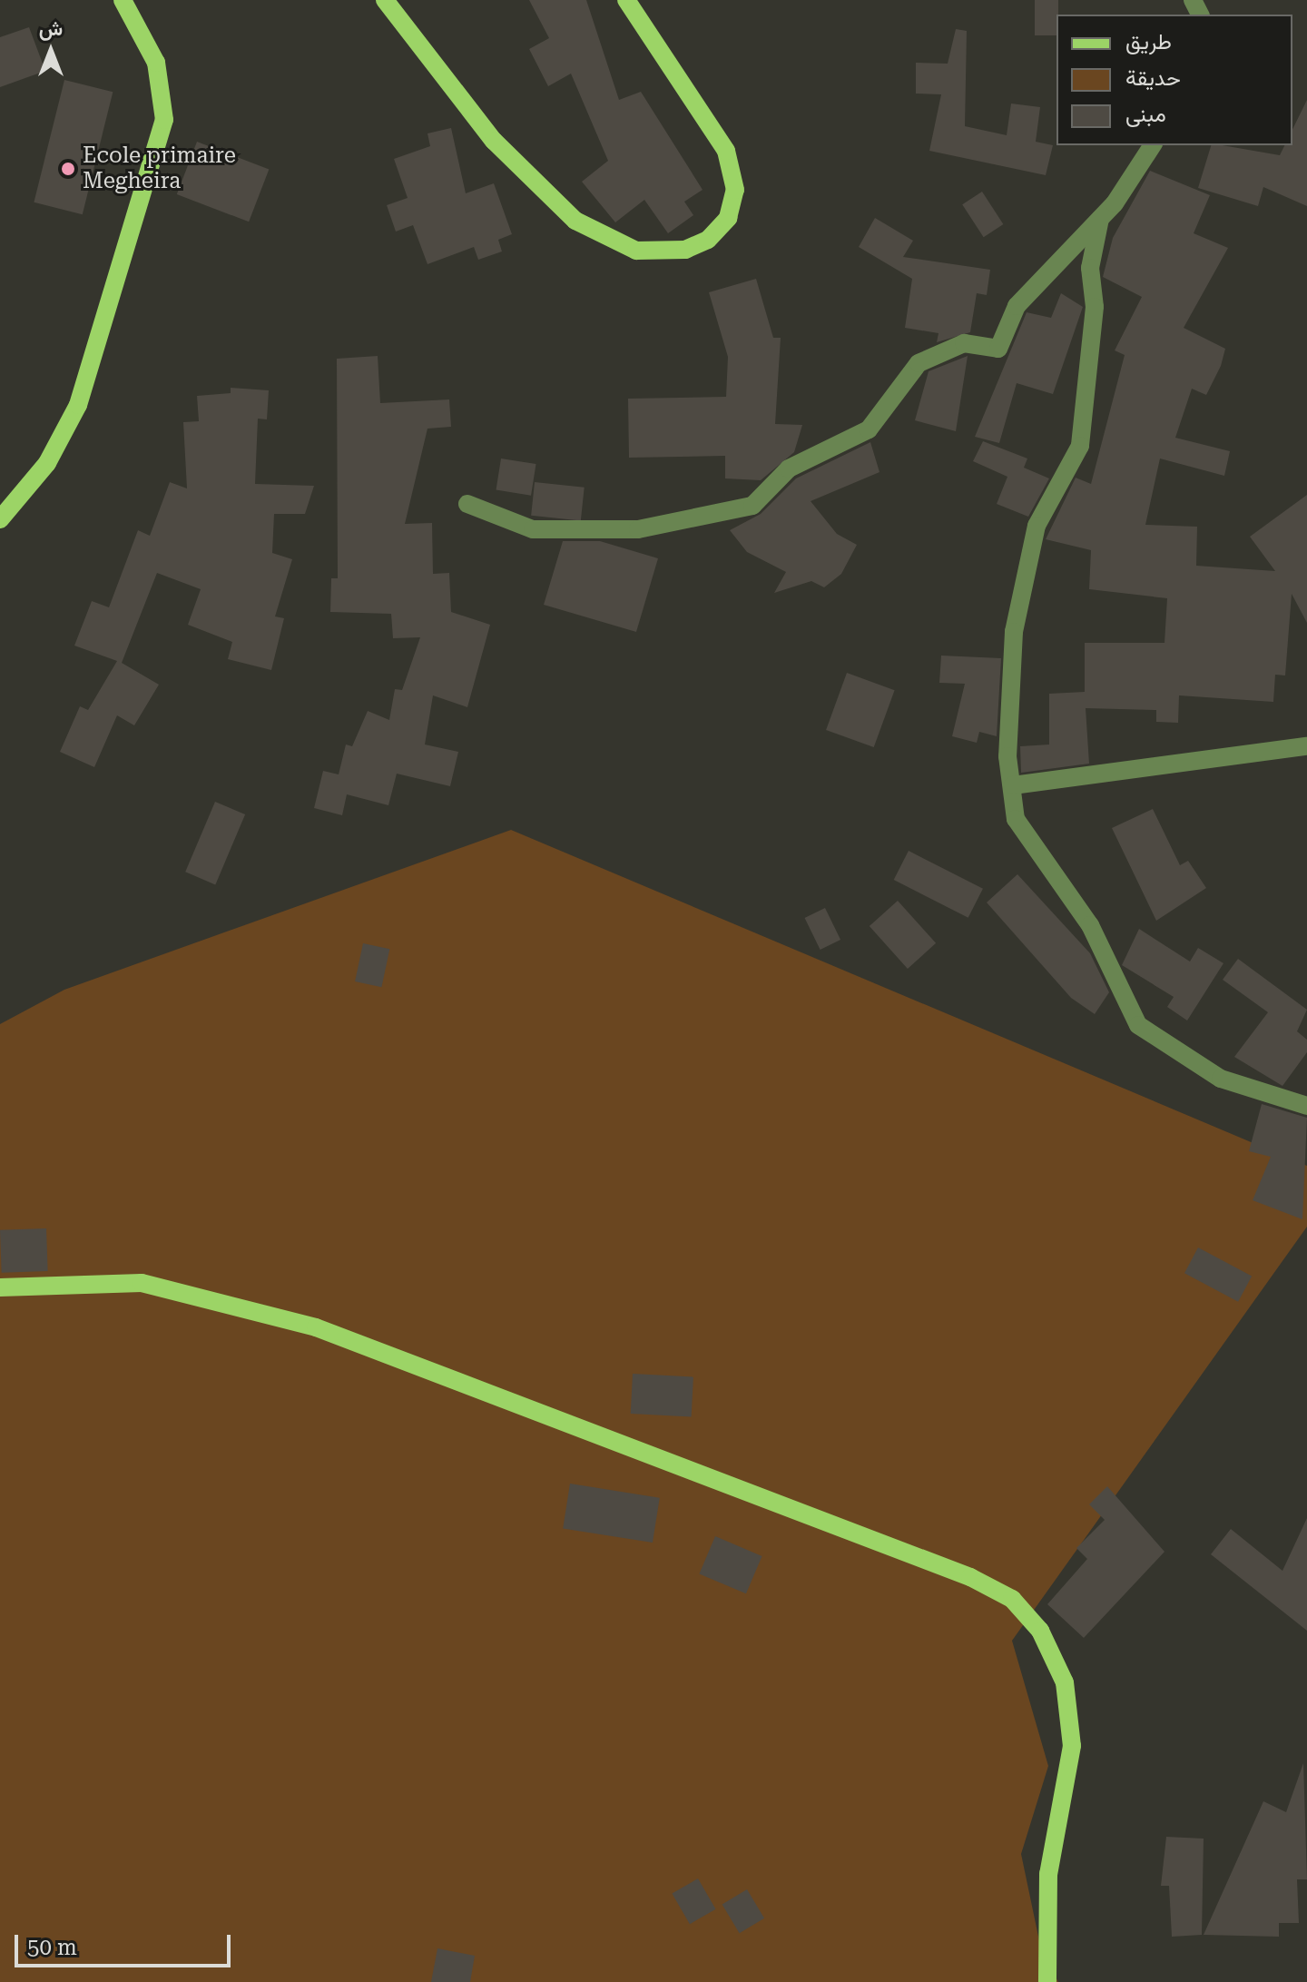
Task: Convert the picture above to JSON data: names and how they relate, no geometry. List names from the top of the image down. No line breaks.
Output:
{"places":["Ecole primaire Megheira"],"legend":["طريق","حديقة","مبنى"],"scale_bar":"50 m","north":"top"}
